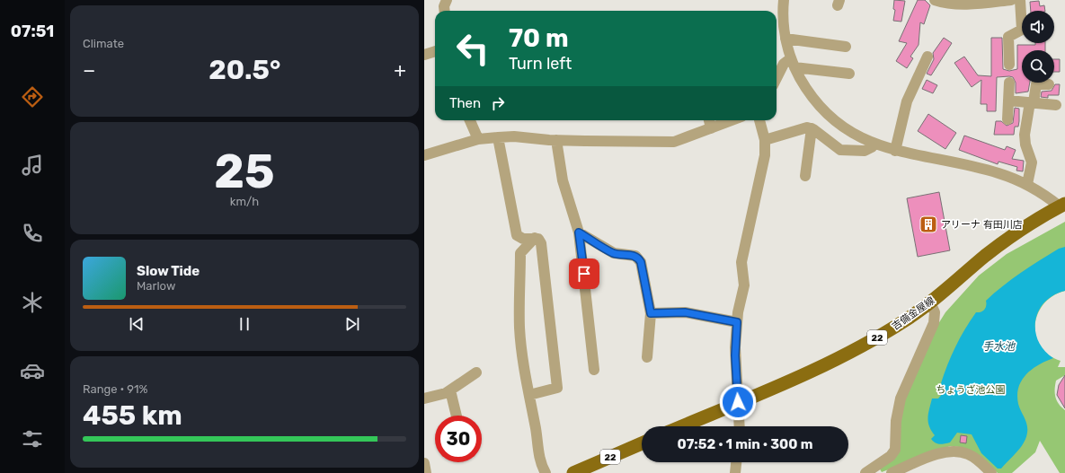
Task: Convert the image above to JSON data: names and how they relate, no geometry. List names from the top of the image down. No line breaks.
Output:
{"streets":{"main road":["吉備金屋線","22"]},"water":["手水池"],"parks":["ちょうざ池公園"],"places":{"building":["アリーナ 有田川店"]},"page":{"tabs":"07:51","tile":["Climate",["25","km/h"],["Range · 91%","455 km"]],"turn":["70 m","Turn left"],"heat":["−","20.5°","+"],"then":"Then","song":["Slow Tide","Marlow"],"limit":"30","trip":"07:52 · 1 min · 300 m"}}
